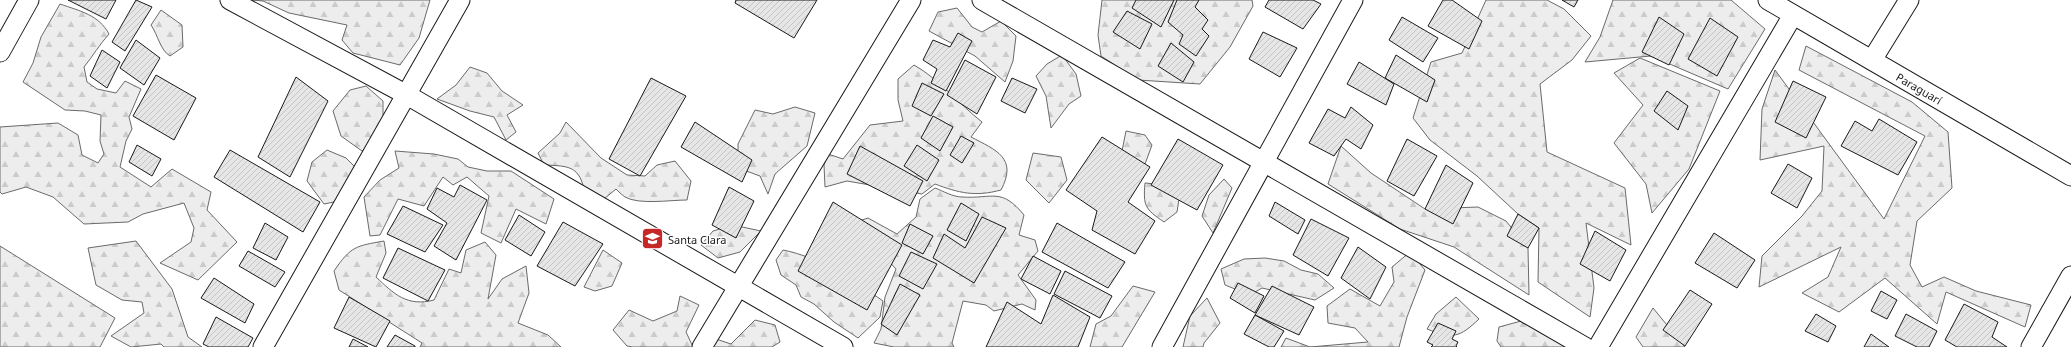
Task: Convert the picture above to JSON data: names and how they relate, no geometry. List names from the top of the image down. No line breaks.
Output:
{"streets":{"street":["Paraguarí"]},"places":{"school or university":["Santa Clara"]}}
